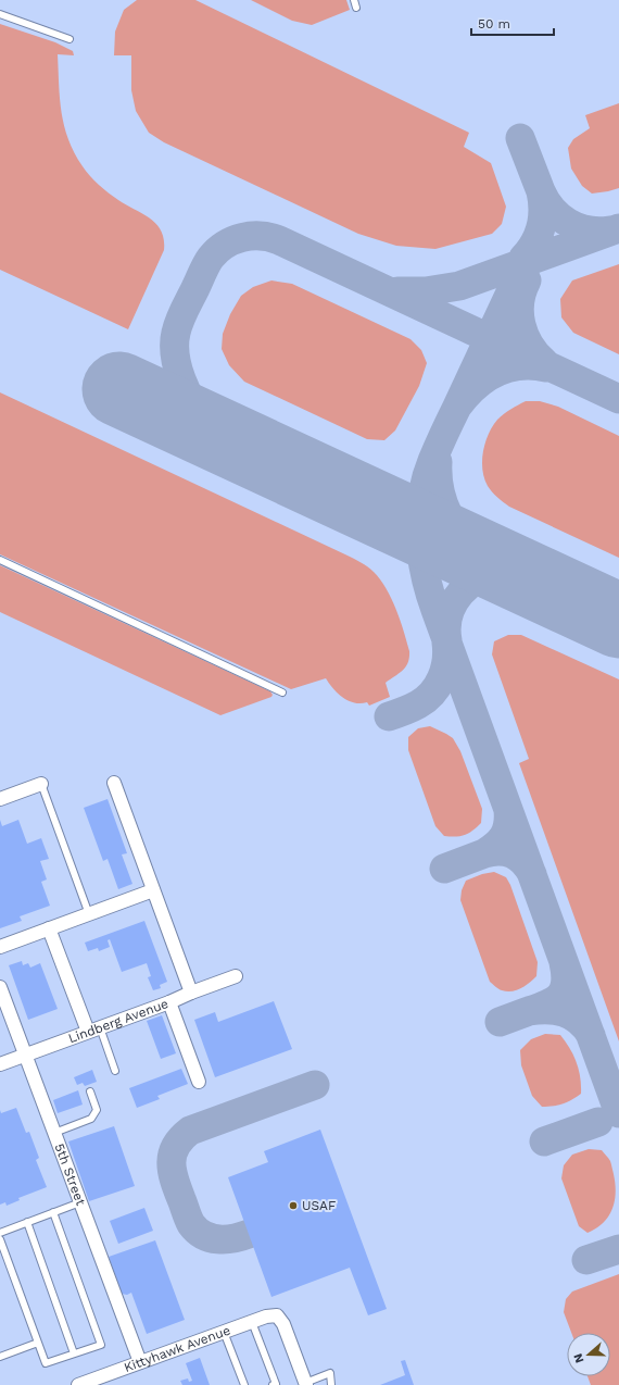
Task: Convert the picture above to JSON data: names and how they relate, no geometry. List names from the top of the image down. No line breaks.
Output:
{"streets":{"street":["Lindberg Avenue","5th Street","Kittyhawk Avenue"]},"crossings":[["Lindberg Avenue","5th Street"],["5th Street","Kittyhawk Avenue"]],"places":["USAF"],"scale_bar":"50 m","north":"left"}
